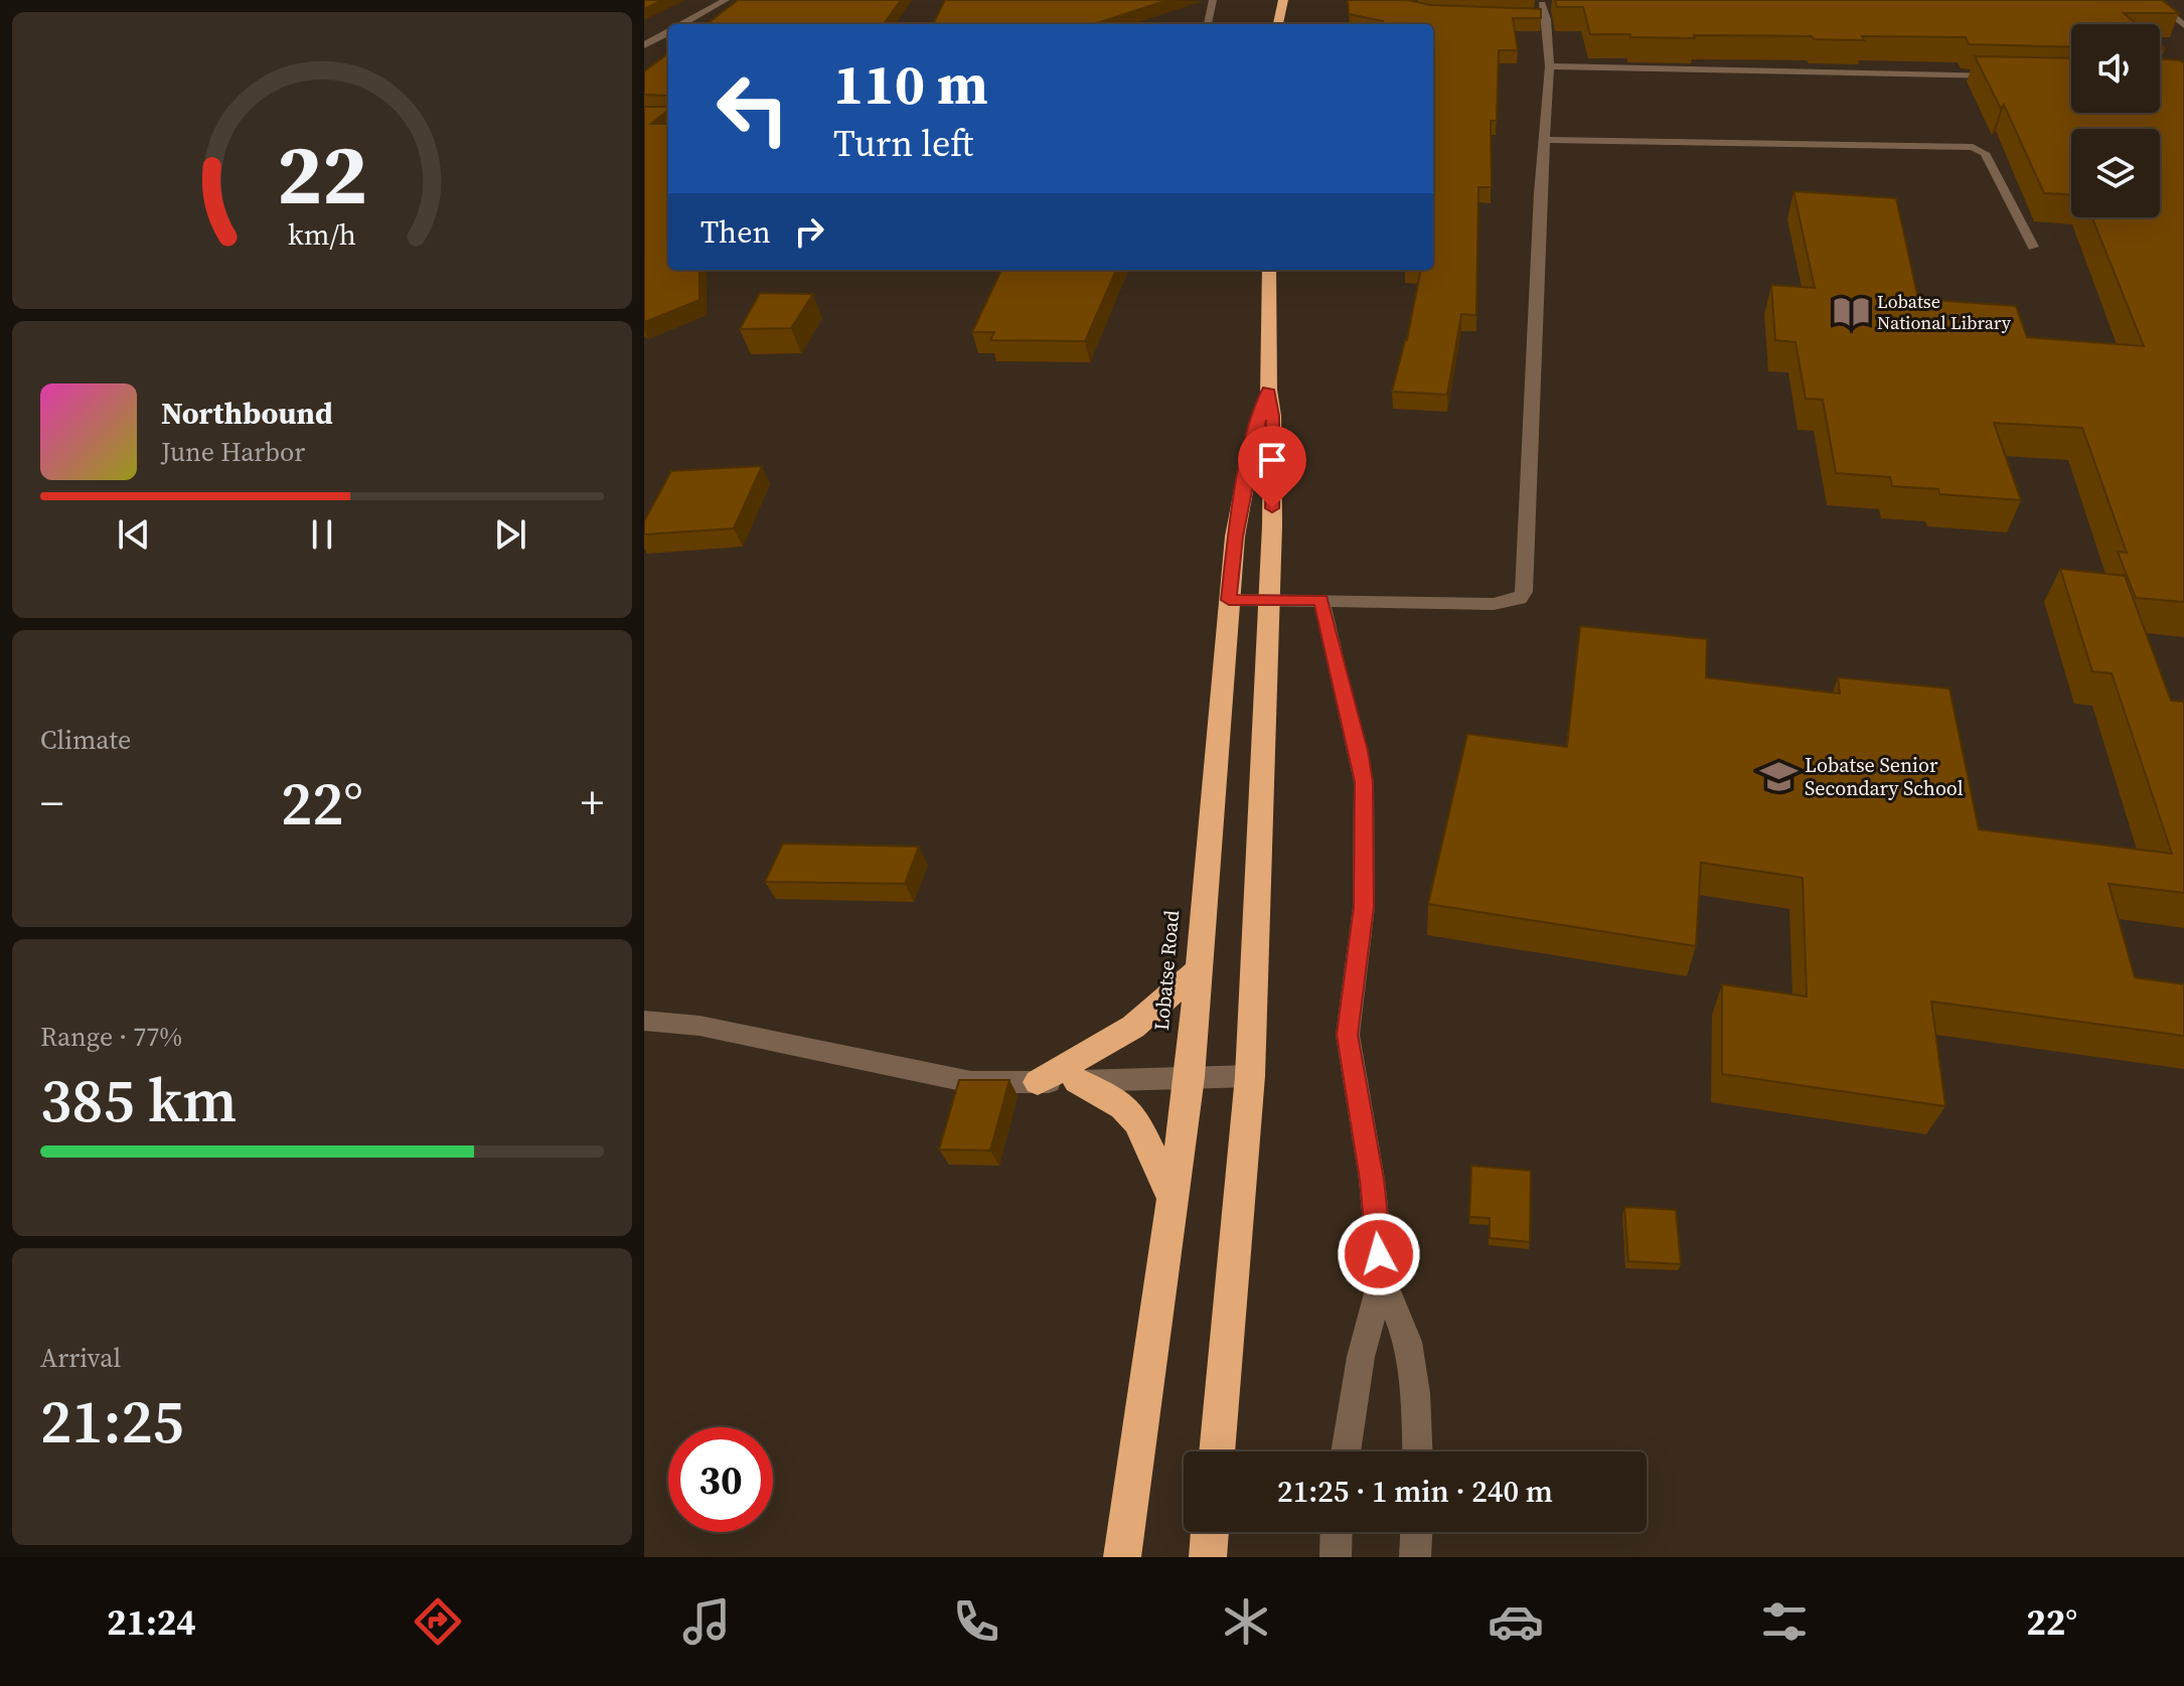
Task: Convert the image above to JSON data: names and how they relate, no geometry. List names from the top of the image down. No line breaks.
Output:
{"streets":{"highway":["Lobatse Road"]},"places":{"library":["Lobatse National Library"],"school or university":["Lobatse Senior Secondary School"]},"page":{"turn":["110 m","Turn left"],"then":"Then","song":["Northbound","June Harbor"],"tile":["Climate",["Range · 77%","385 km"],["Arrival","21:25"]],"heat":["−","22°","+"],"limit":"30","trip":"21:25 · 1 min · 240 m","tabs":["21:24","22°"],"gauge":["22","km/h"]}}
